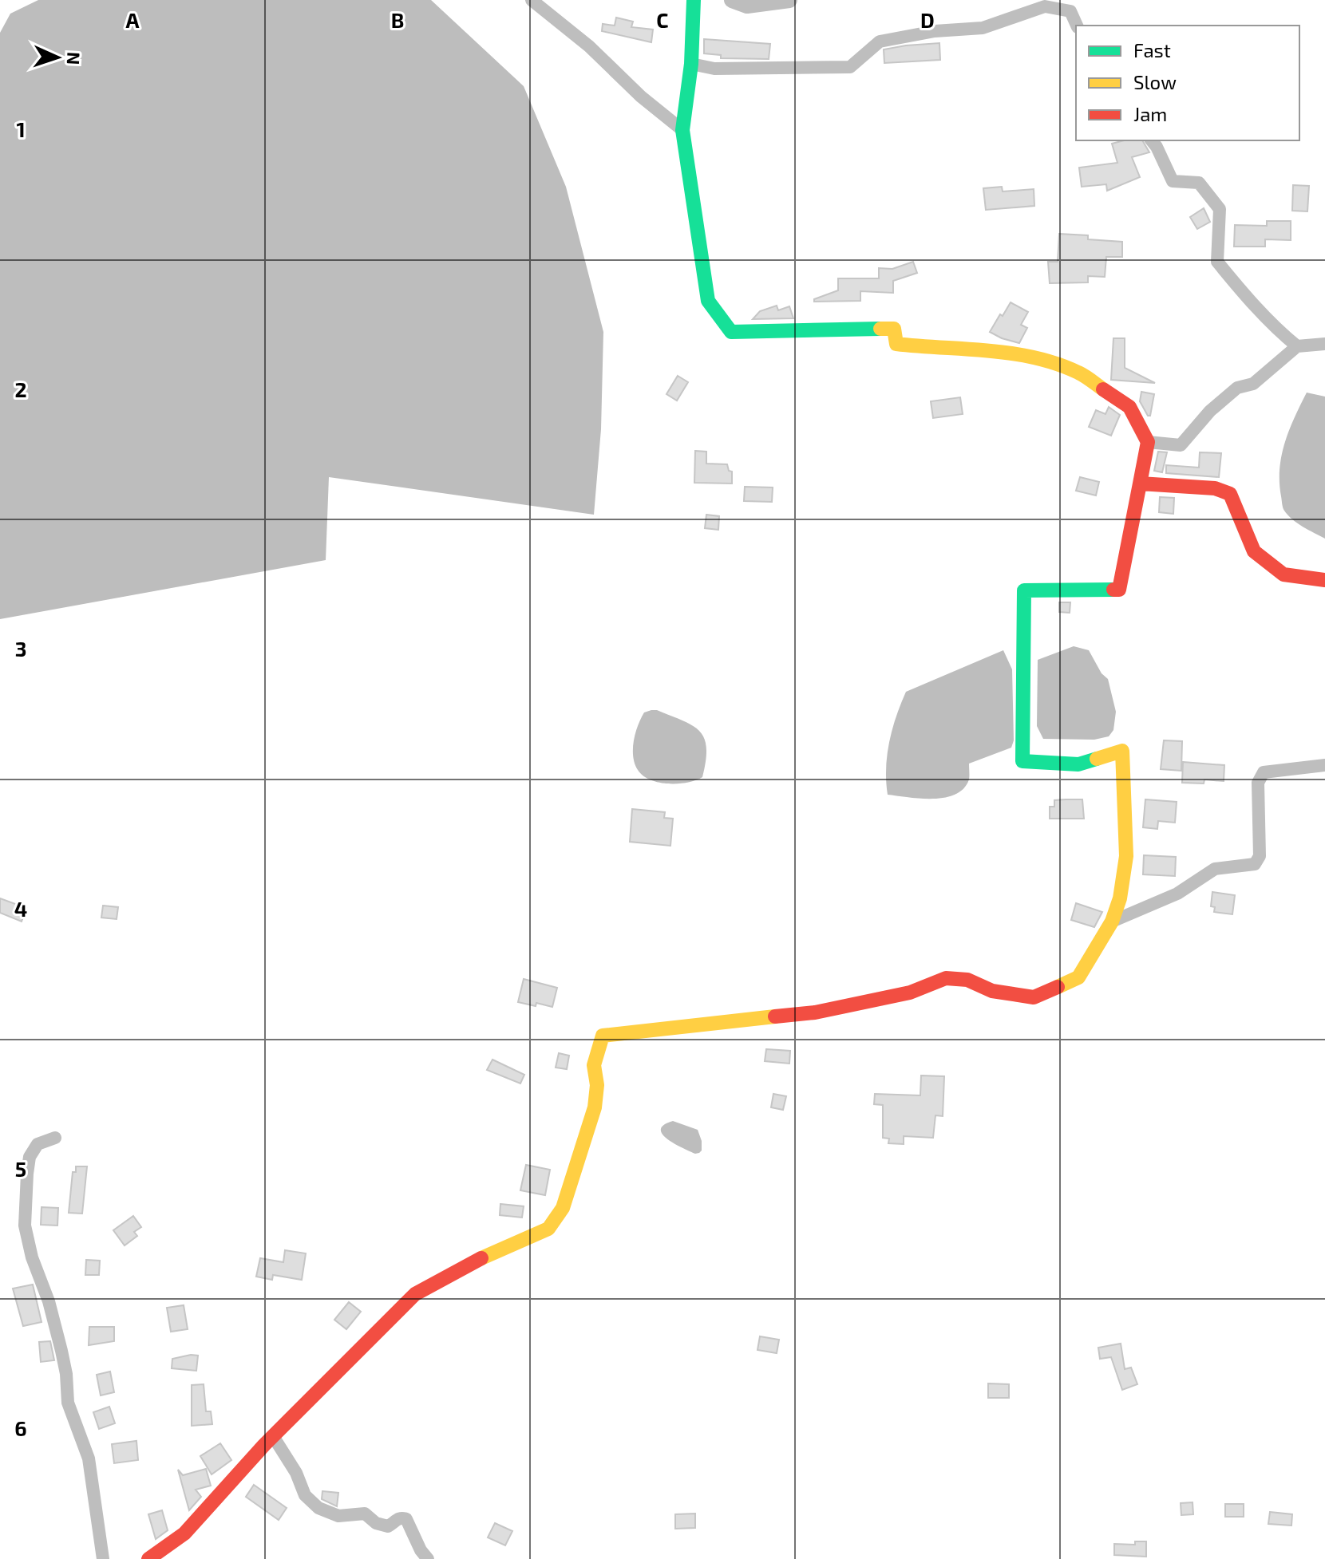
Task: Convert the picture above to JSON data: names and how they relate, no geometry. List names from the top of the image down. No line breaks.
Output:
{"legend":["Fast","Slow","Jam"],"north":"right","grid":{"columns":["A","B","C","D"],"rows":["1","2","3","4","5","6"]}}
